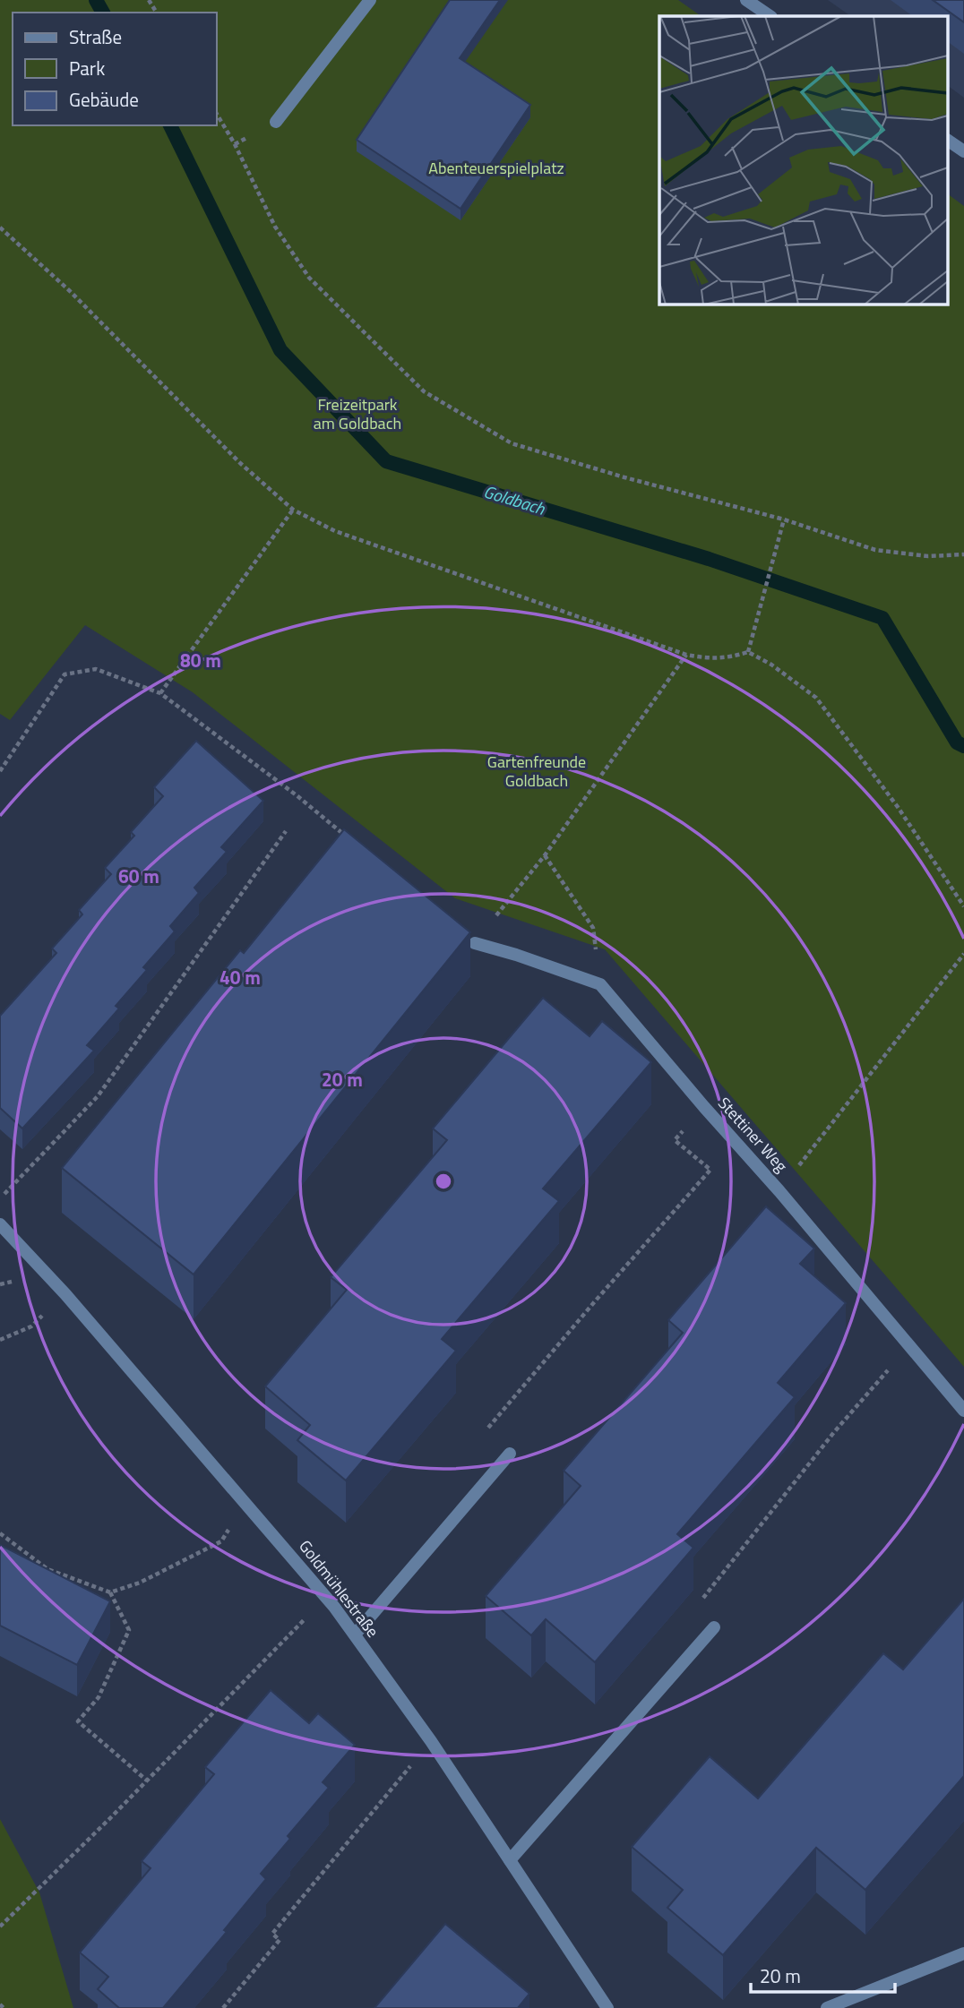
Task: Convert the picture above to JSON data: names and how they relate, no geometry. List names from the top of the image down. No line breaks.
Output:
{"streets":{"street":["Stettiner Weg","Goldmühlestraße"]},"water":["Goldbach"],"parks":["Abenteuerspielplatz","Freizeitpark am Goldbach","Gartenfreunde Goldbach"],"legend":["Straße","Park","Gebäude"],"scale_bar":"20 m","rings":["80 m","60 m","40 m","20 m"]}
